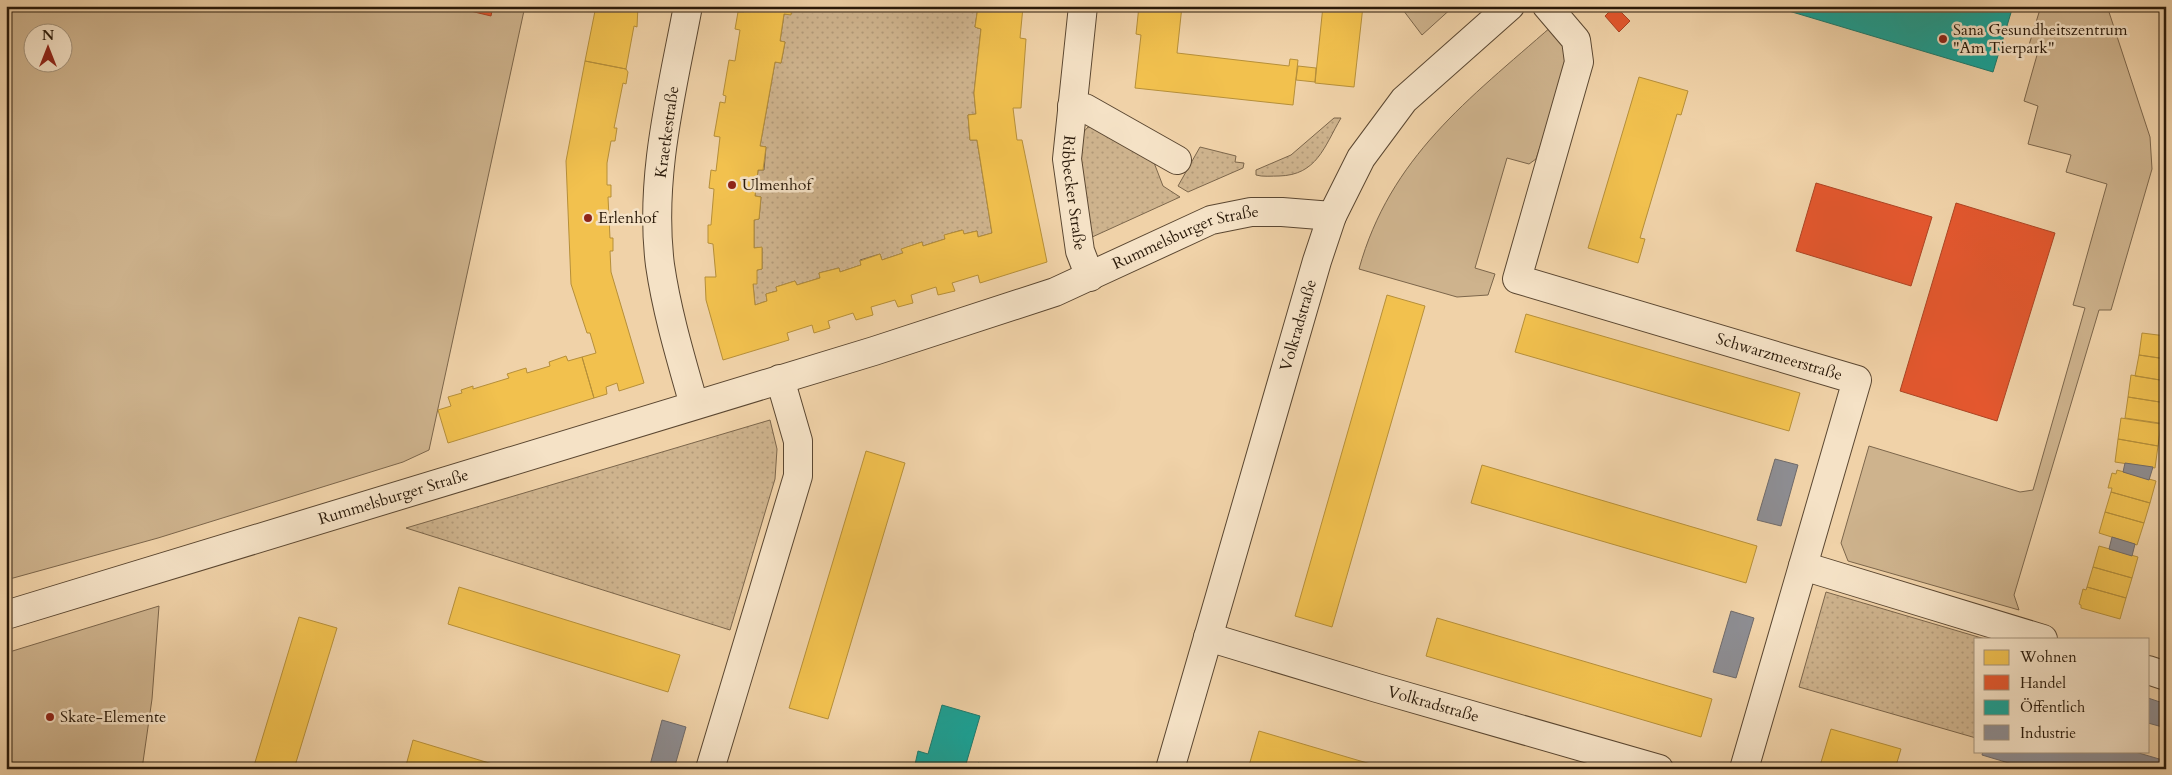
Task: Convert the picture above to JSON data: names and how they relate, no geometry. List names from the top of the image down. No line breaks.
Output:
{"streets":{"street":["Kraetkestraße","Ribbecker Straße","Rummelsburger Straße","Volkradstraße","Schwarzmeerstraße"]},"crossings":[["Kraetkestraße","Rummelsburger Straße"],["Ribbecker Straße","Rummelsburger Straße"],["Rummelsburger Straße","Volkradstraße"]],"places":["Sana Gesundheitszentrum \"Am Tierpark\"","Ulmenhof","Erlenhof","Skate-Elemente"],"legend":["Wohnen","Handel","Öffentlich","Industrie"],"north":"top"}
